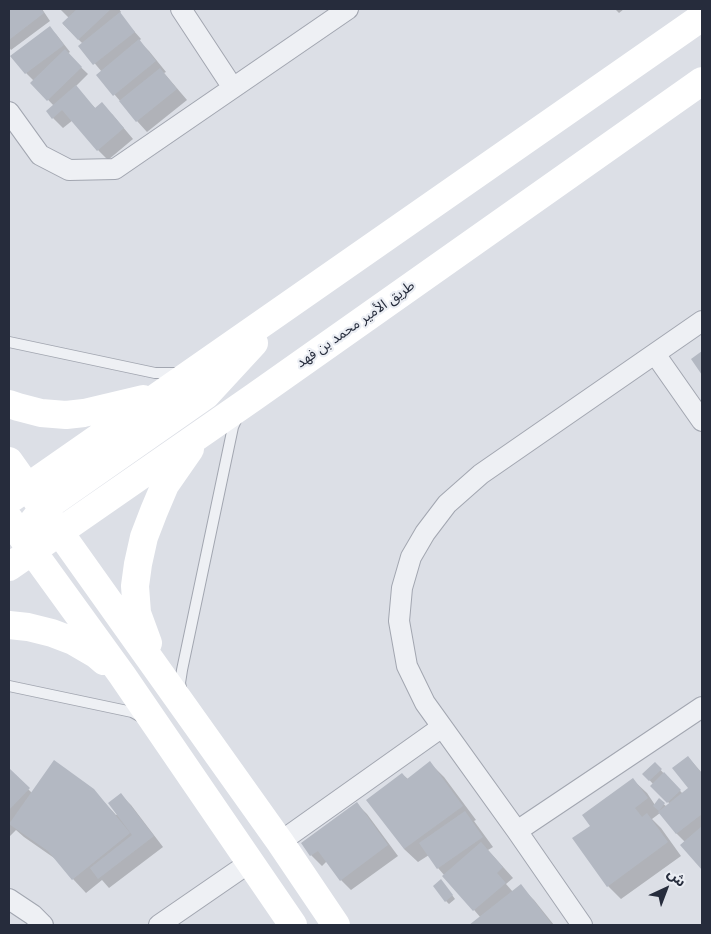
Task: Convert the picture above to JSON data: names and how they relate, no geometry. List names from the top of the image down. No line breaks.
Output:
{"streets":{"street":["طريق الأمير محمد بن فهد"]},"north":"top right"}
